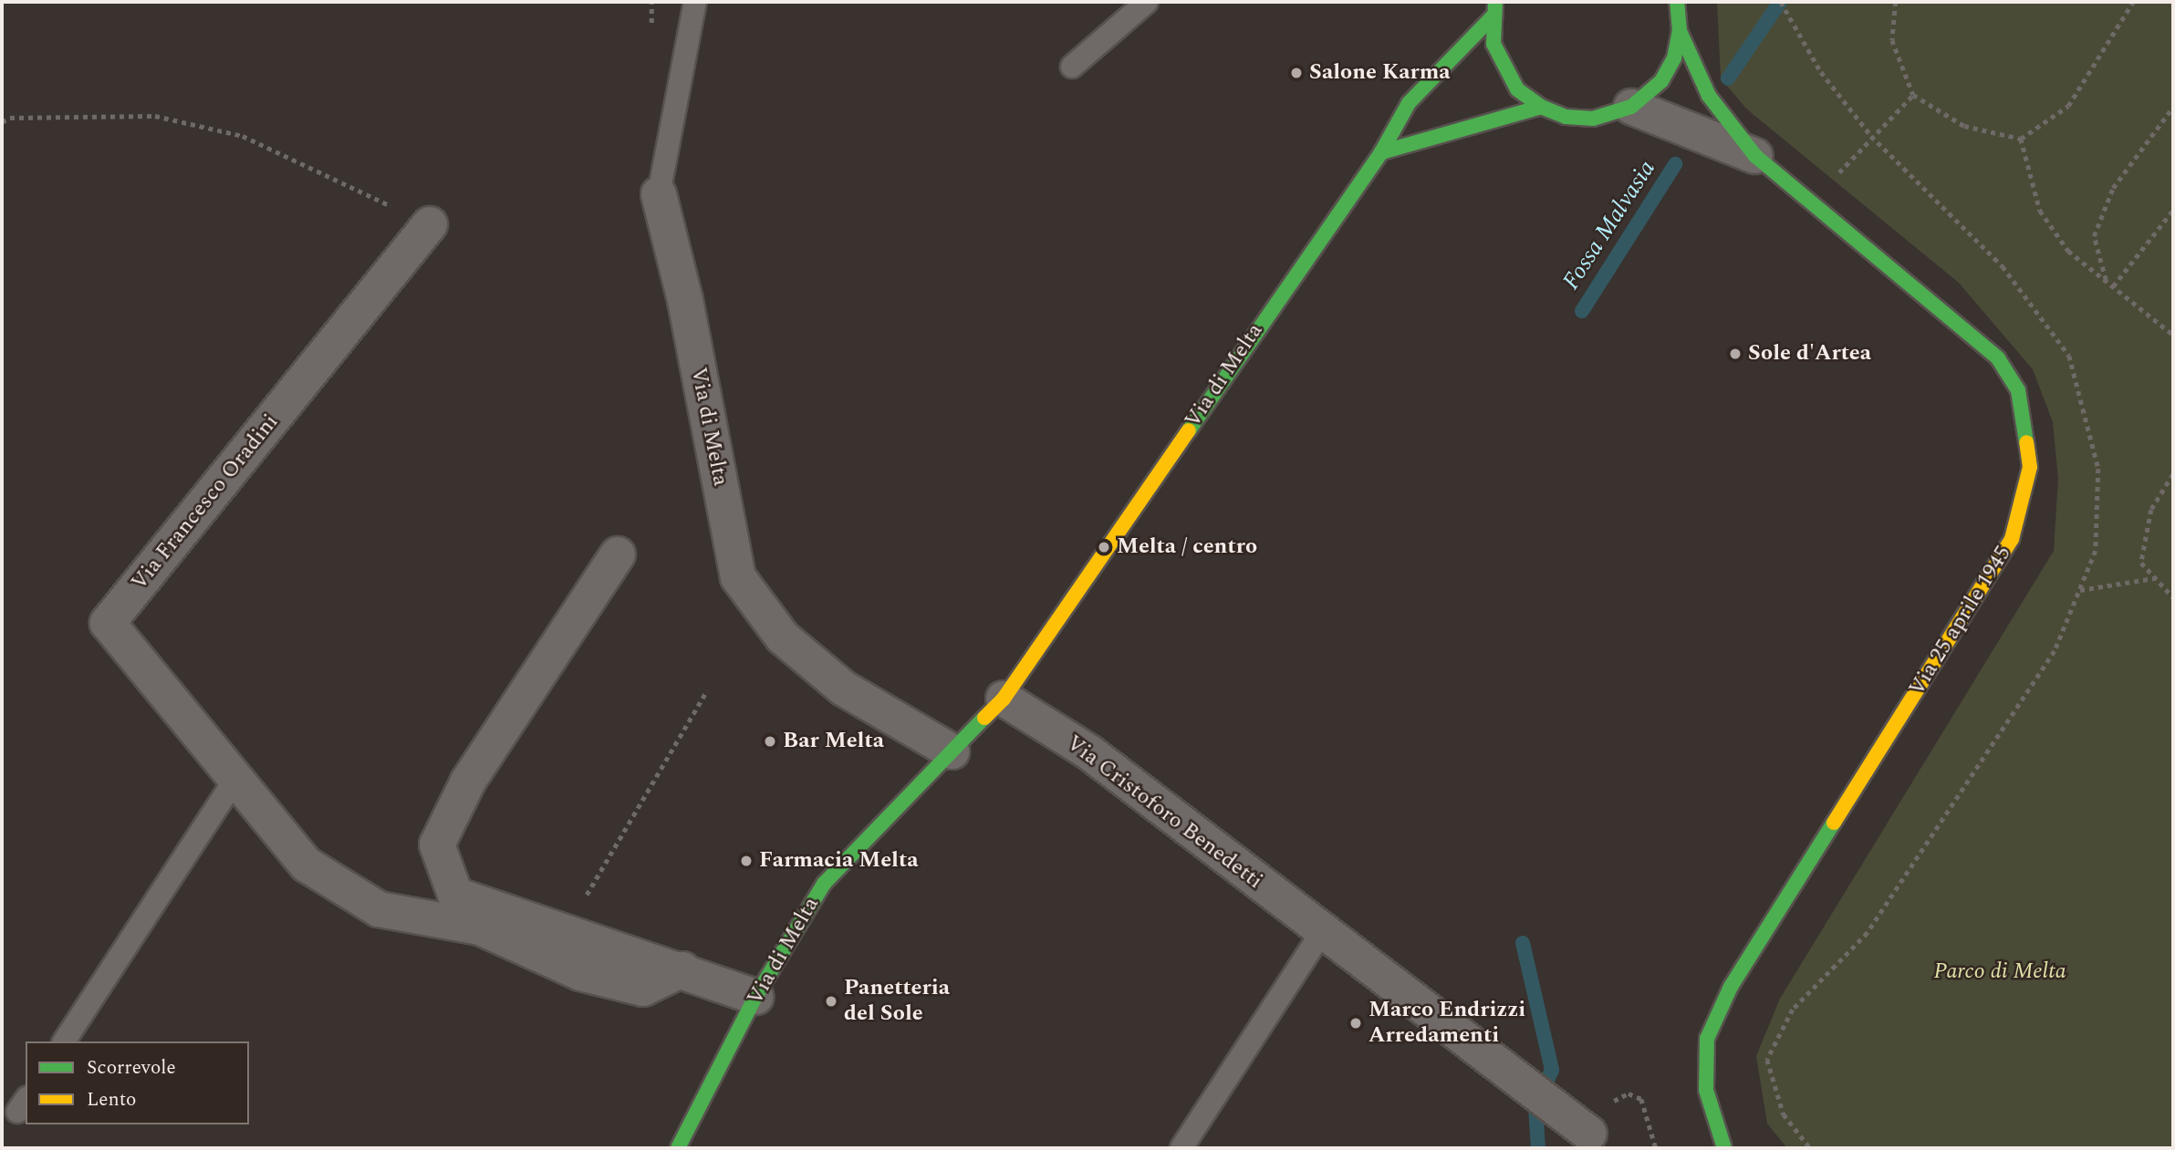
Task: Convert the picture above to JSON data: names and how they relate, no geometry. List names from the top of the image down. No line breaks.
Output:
{"streets":{"street":["Via di Melta","Via Francesco Oradini","Via 25 aprile 1945","Via Cristoforo Benedetti"]},"crossings":[["Via di Melta","Via 25 aprile 1945"],["Via di Melta","Via Cristoforo Benedetti"]],"water":["Fossa Malvasia"],"parks":["Parco di Melta"],"places":["Salone Karma","Sole d'Artea","Melta / centro","Bar Melta","Farmacia Melta","Panetteria del Sole","Marco Endrizzi Arredamenti"],"legend":["Scorrevole","Lento"]}
